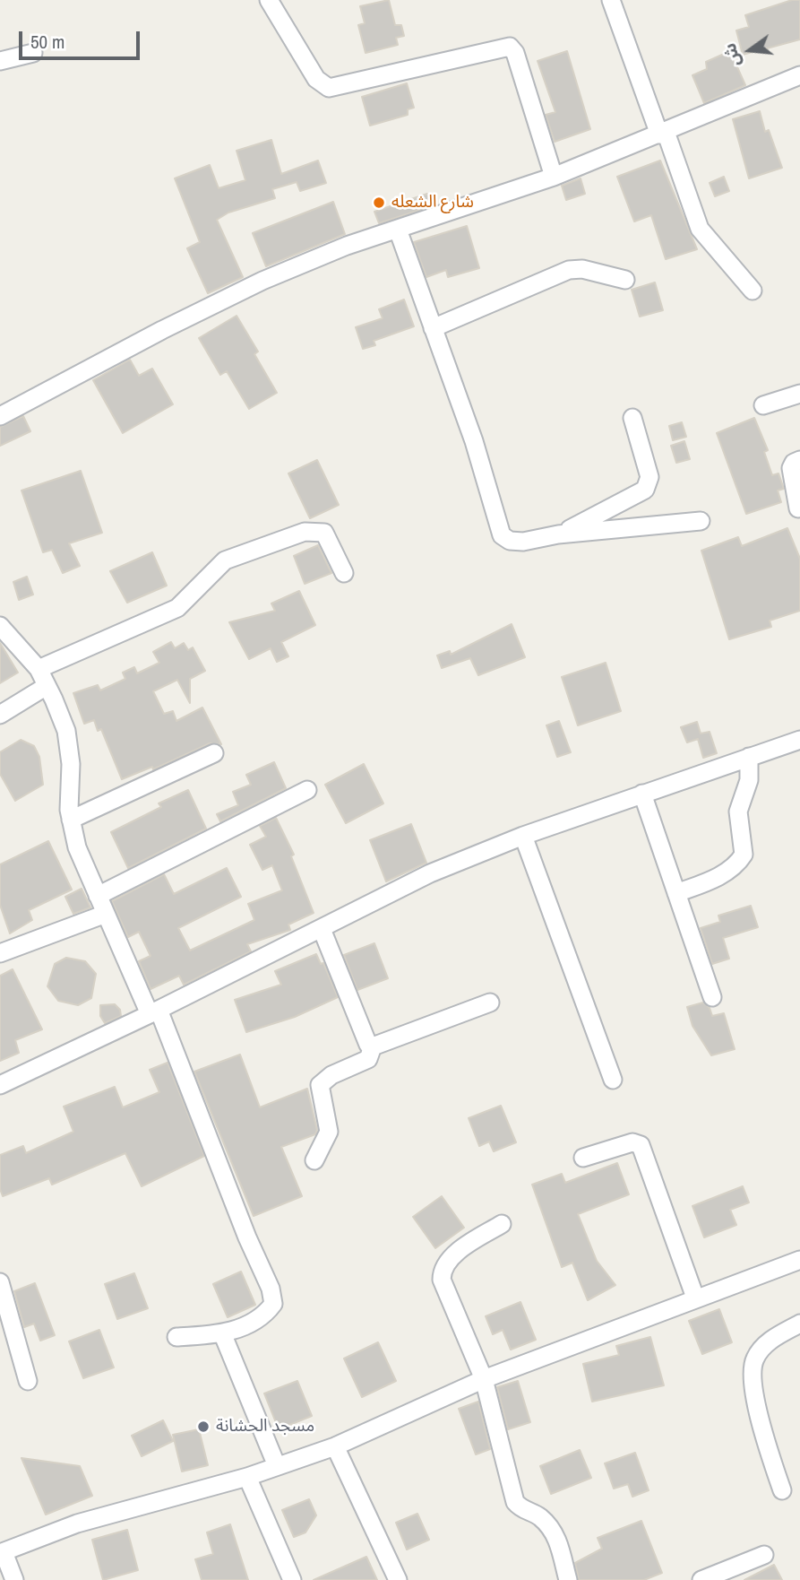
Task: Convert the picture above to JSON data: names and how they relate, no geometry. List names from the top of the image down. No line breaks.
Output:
{"places":["شارع الشعله","مسجد الحشانة"],"scale_bar":"50 m","north":"left"}
